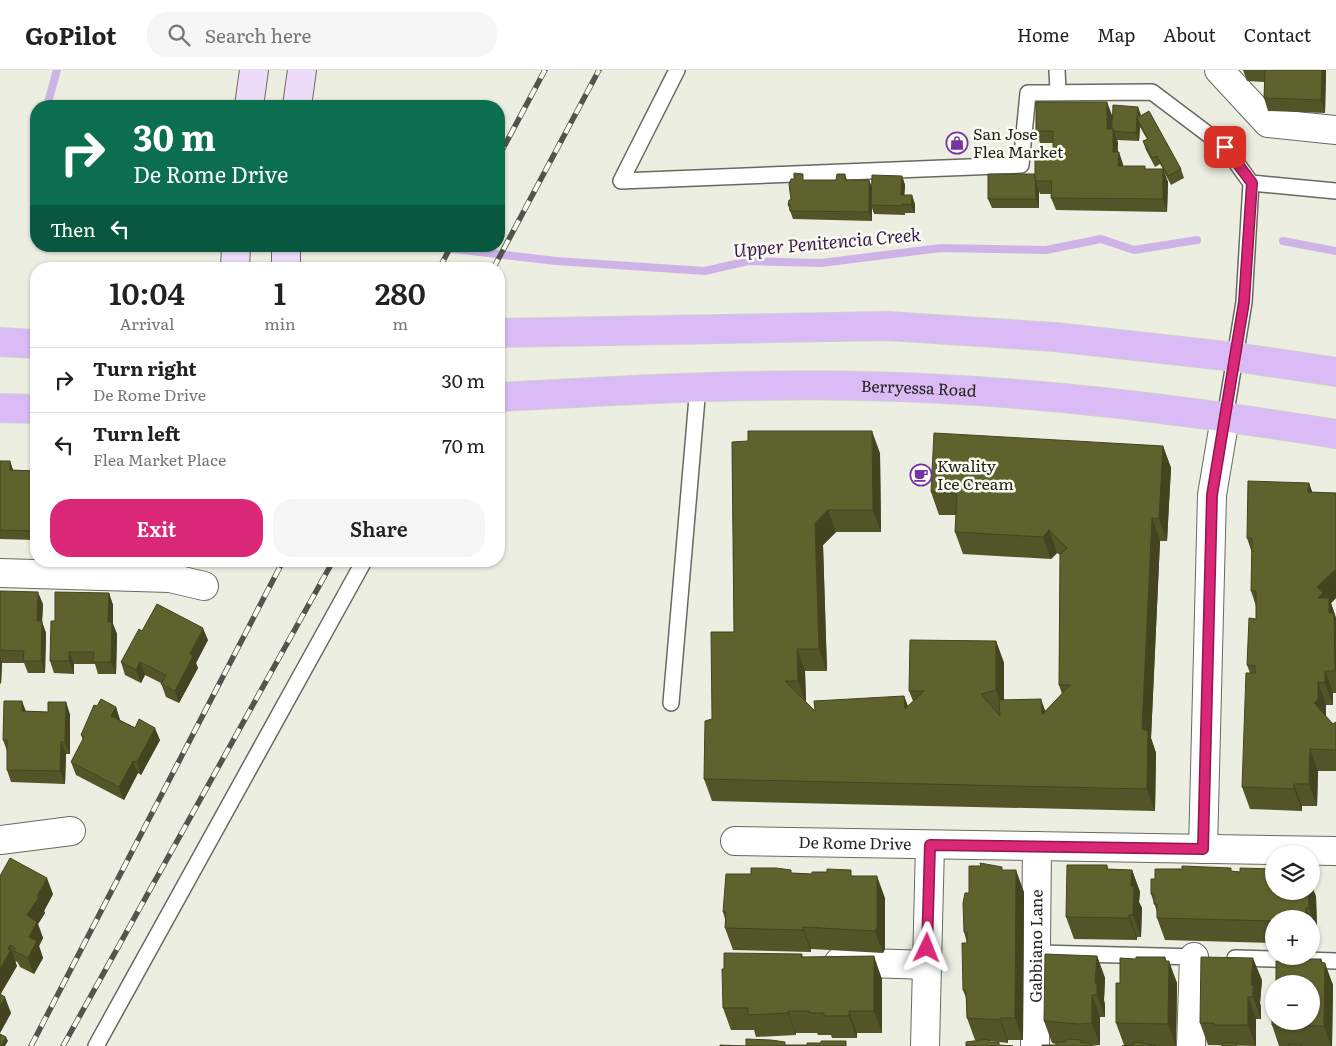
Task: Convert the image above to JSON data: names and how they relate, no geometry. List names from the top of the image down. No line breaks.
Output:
{"streets":{"main road":["Berryessa Road"],"street":["De Rome Drive","Gabbiano Lane"]},"crossings":[["De Rome Drive","Gabbiano Lane"]],"water":["Upper Penitencia Creek"],"places":{"shop":["San Jose Flea Market"],"cafe":["Kwality Ice Cream"]},"page":{"header":"GoPilot","search":"Search here","nav":["Home","Map","About","Contact"],"turn":["30 m","De Rome Drive"],"then":"Then","eta":["10:04","Arrival","1","min","280","m"],"list":[{"name":"Turn right","note":"De Rome Drive","value":"30 m"},{"name":"Turn left","note":"Flea Market Place","value":"70 m"}],"buttons":["Exit","Share"],"map_buttons":["+","−"]}}
